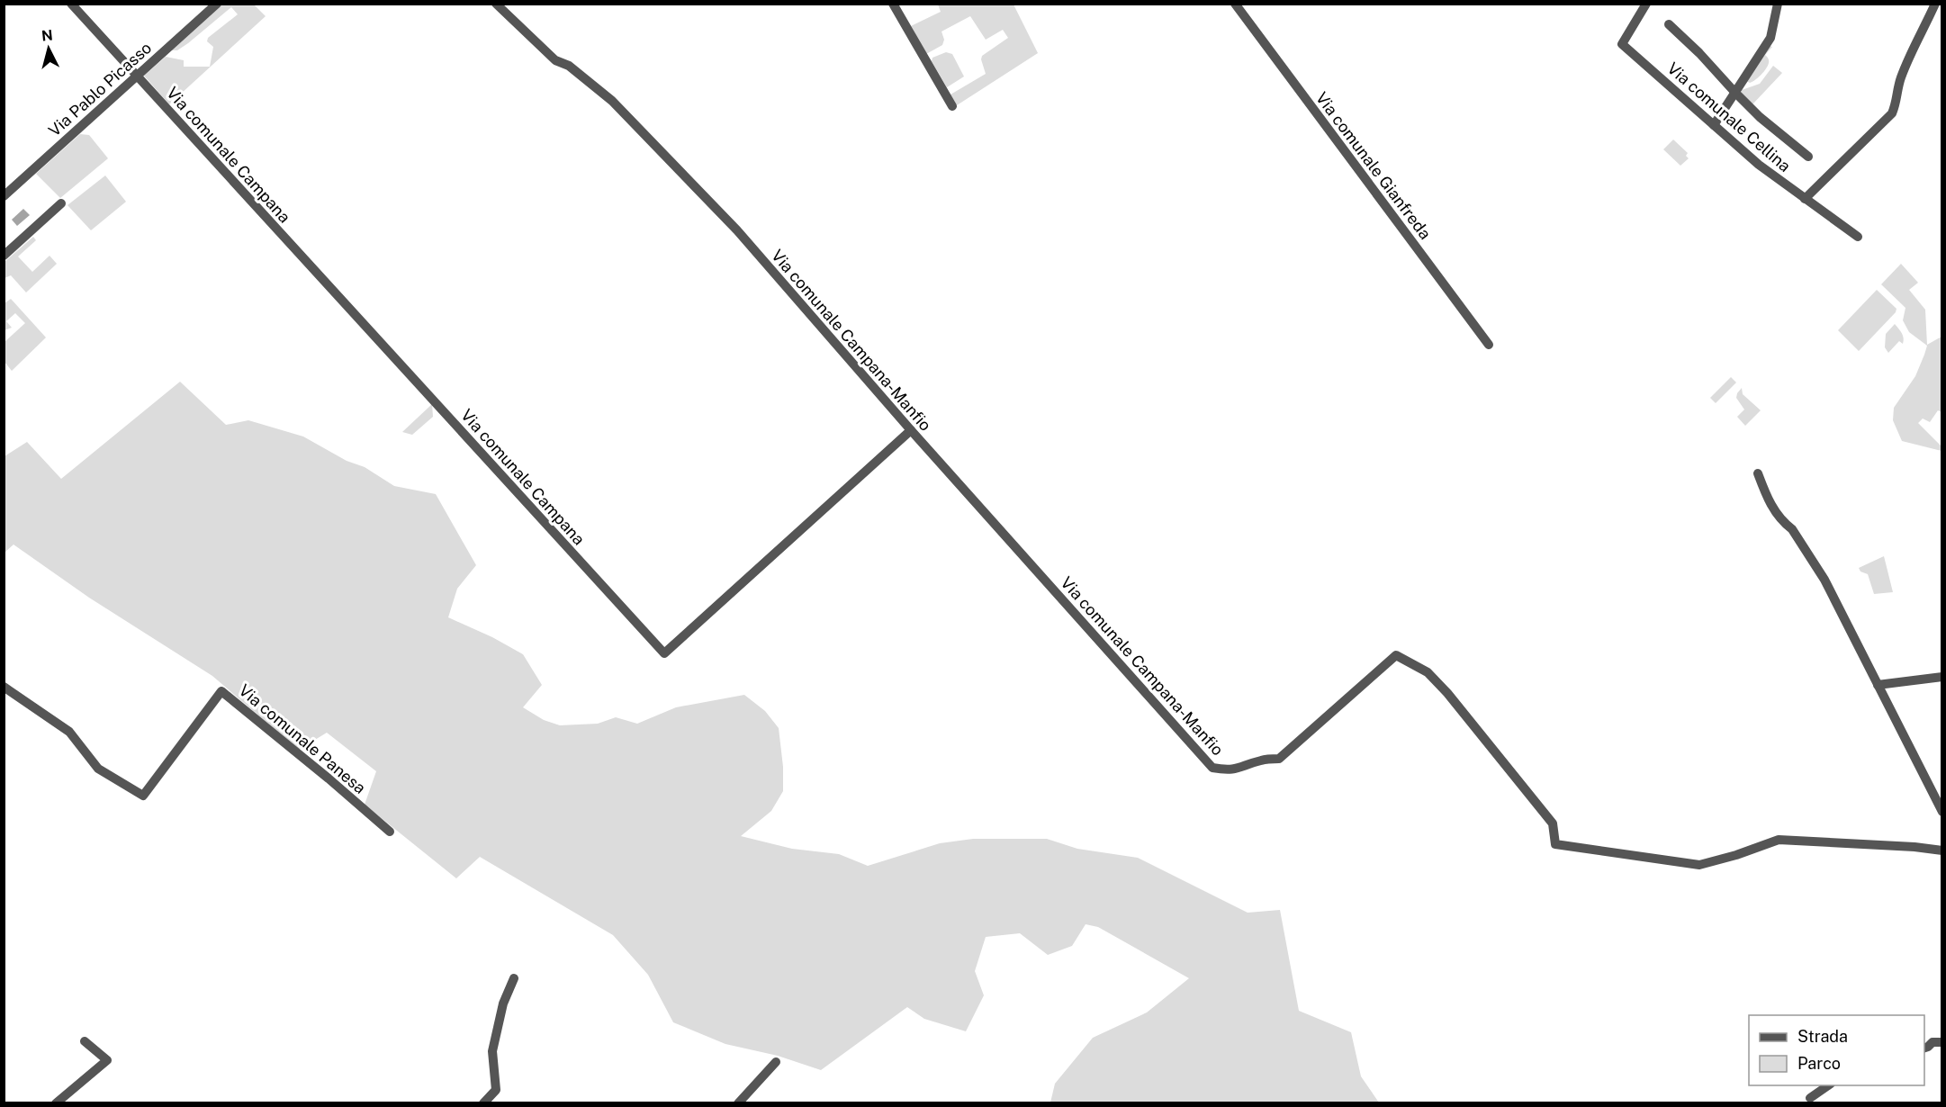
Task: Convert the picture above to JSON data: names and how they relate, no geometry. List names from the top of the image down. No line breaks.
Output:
{"streets":{"street":["Via Pablo Picasso","Via comunale Cellina","Via comunale Campana","Via comunale Gianfreda","Via comunale Campana-Manfio","Via comunale Panesa"]},"crossings":[["Via Pablo Picasso","Via comunale Campana"],["Via comunale Campana","Via comunale Campana-Manfio"]],"legend":["Strada","Parco"],"north":"top"}
